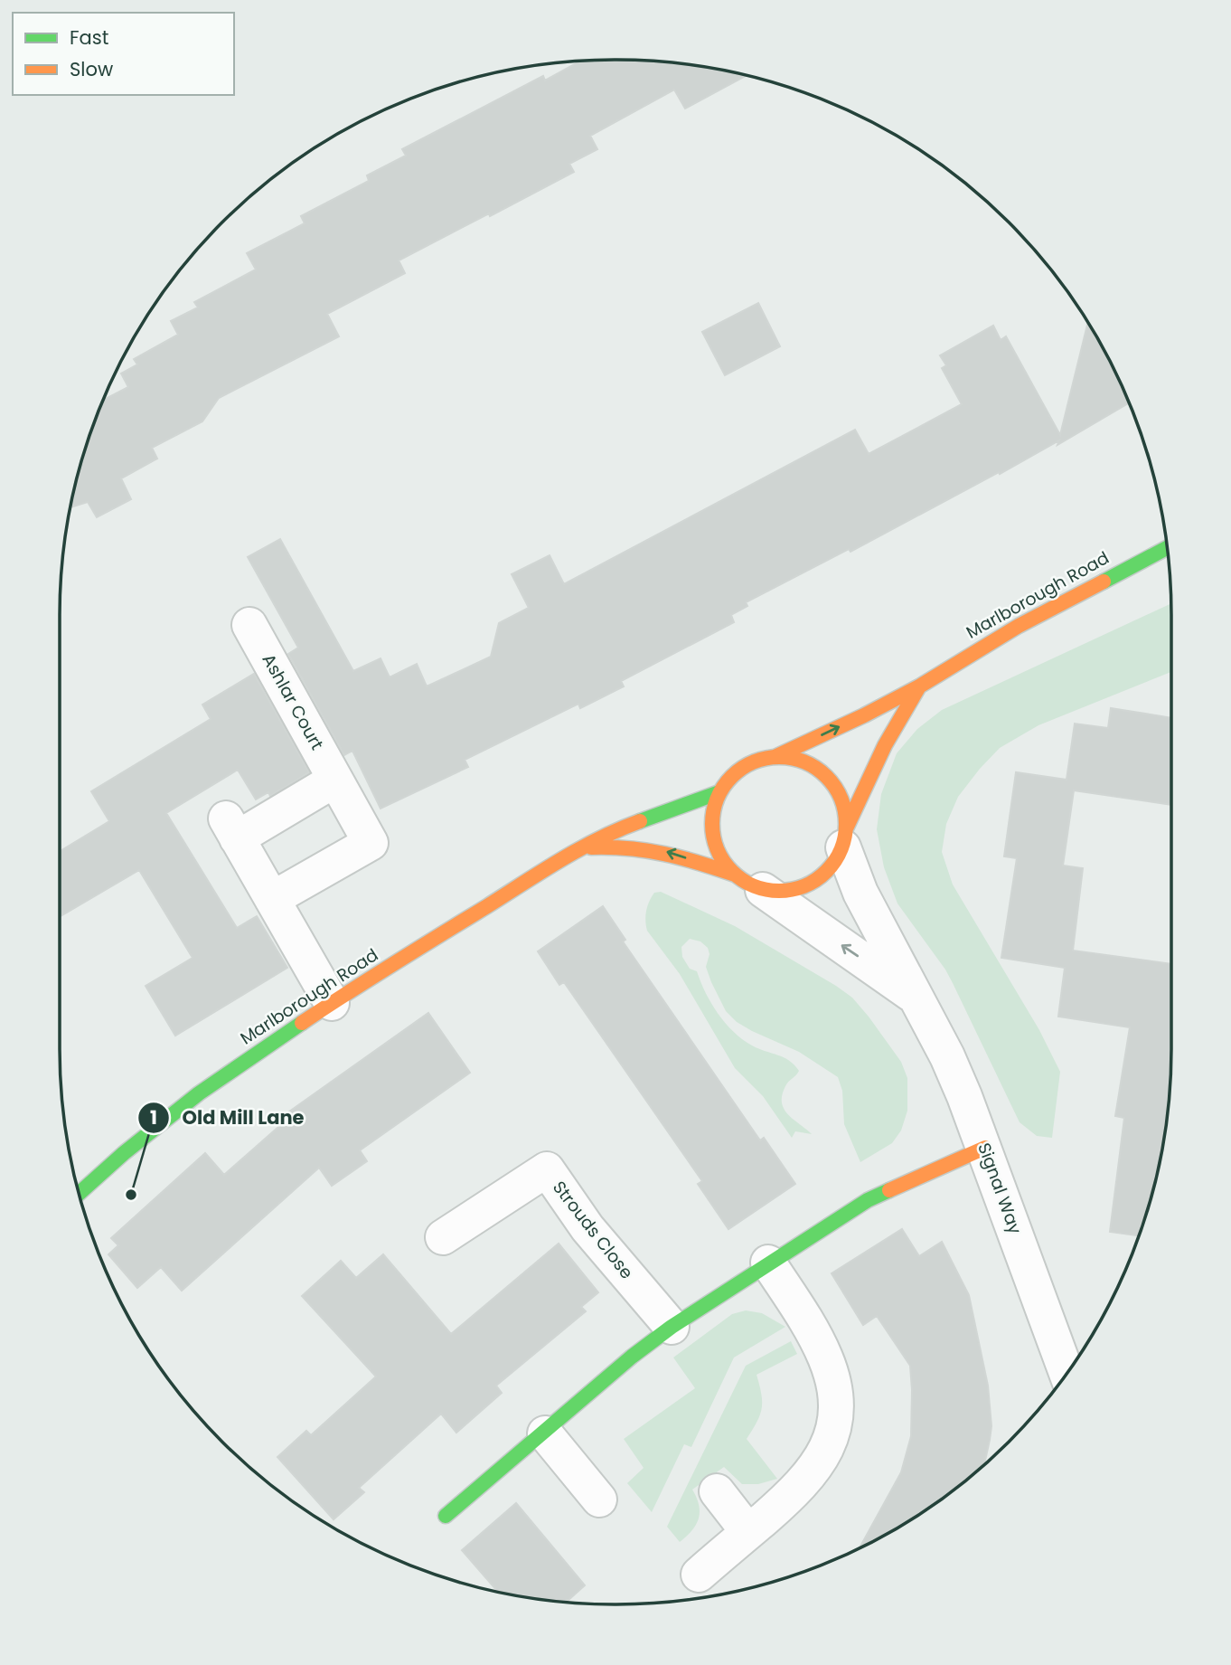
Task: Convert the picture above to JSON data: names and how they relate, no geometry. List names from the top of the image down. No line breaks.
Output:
{"streets":{"main road":["Marlborough Road"],"street":["Ashlar Court","Signal Way","Strouds Close"]},"crossings":[["Marlborough Road","Signal Way"]],"places":["Old Mill Lane"],"legend":["Fast","Slow"]}
